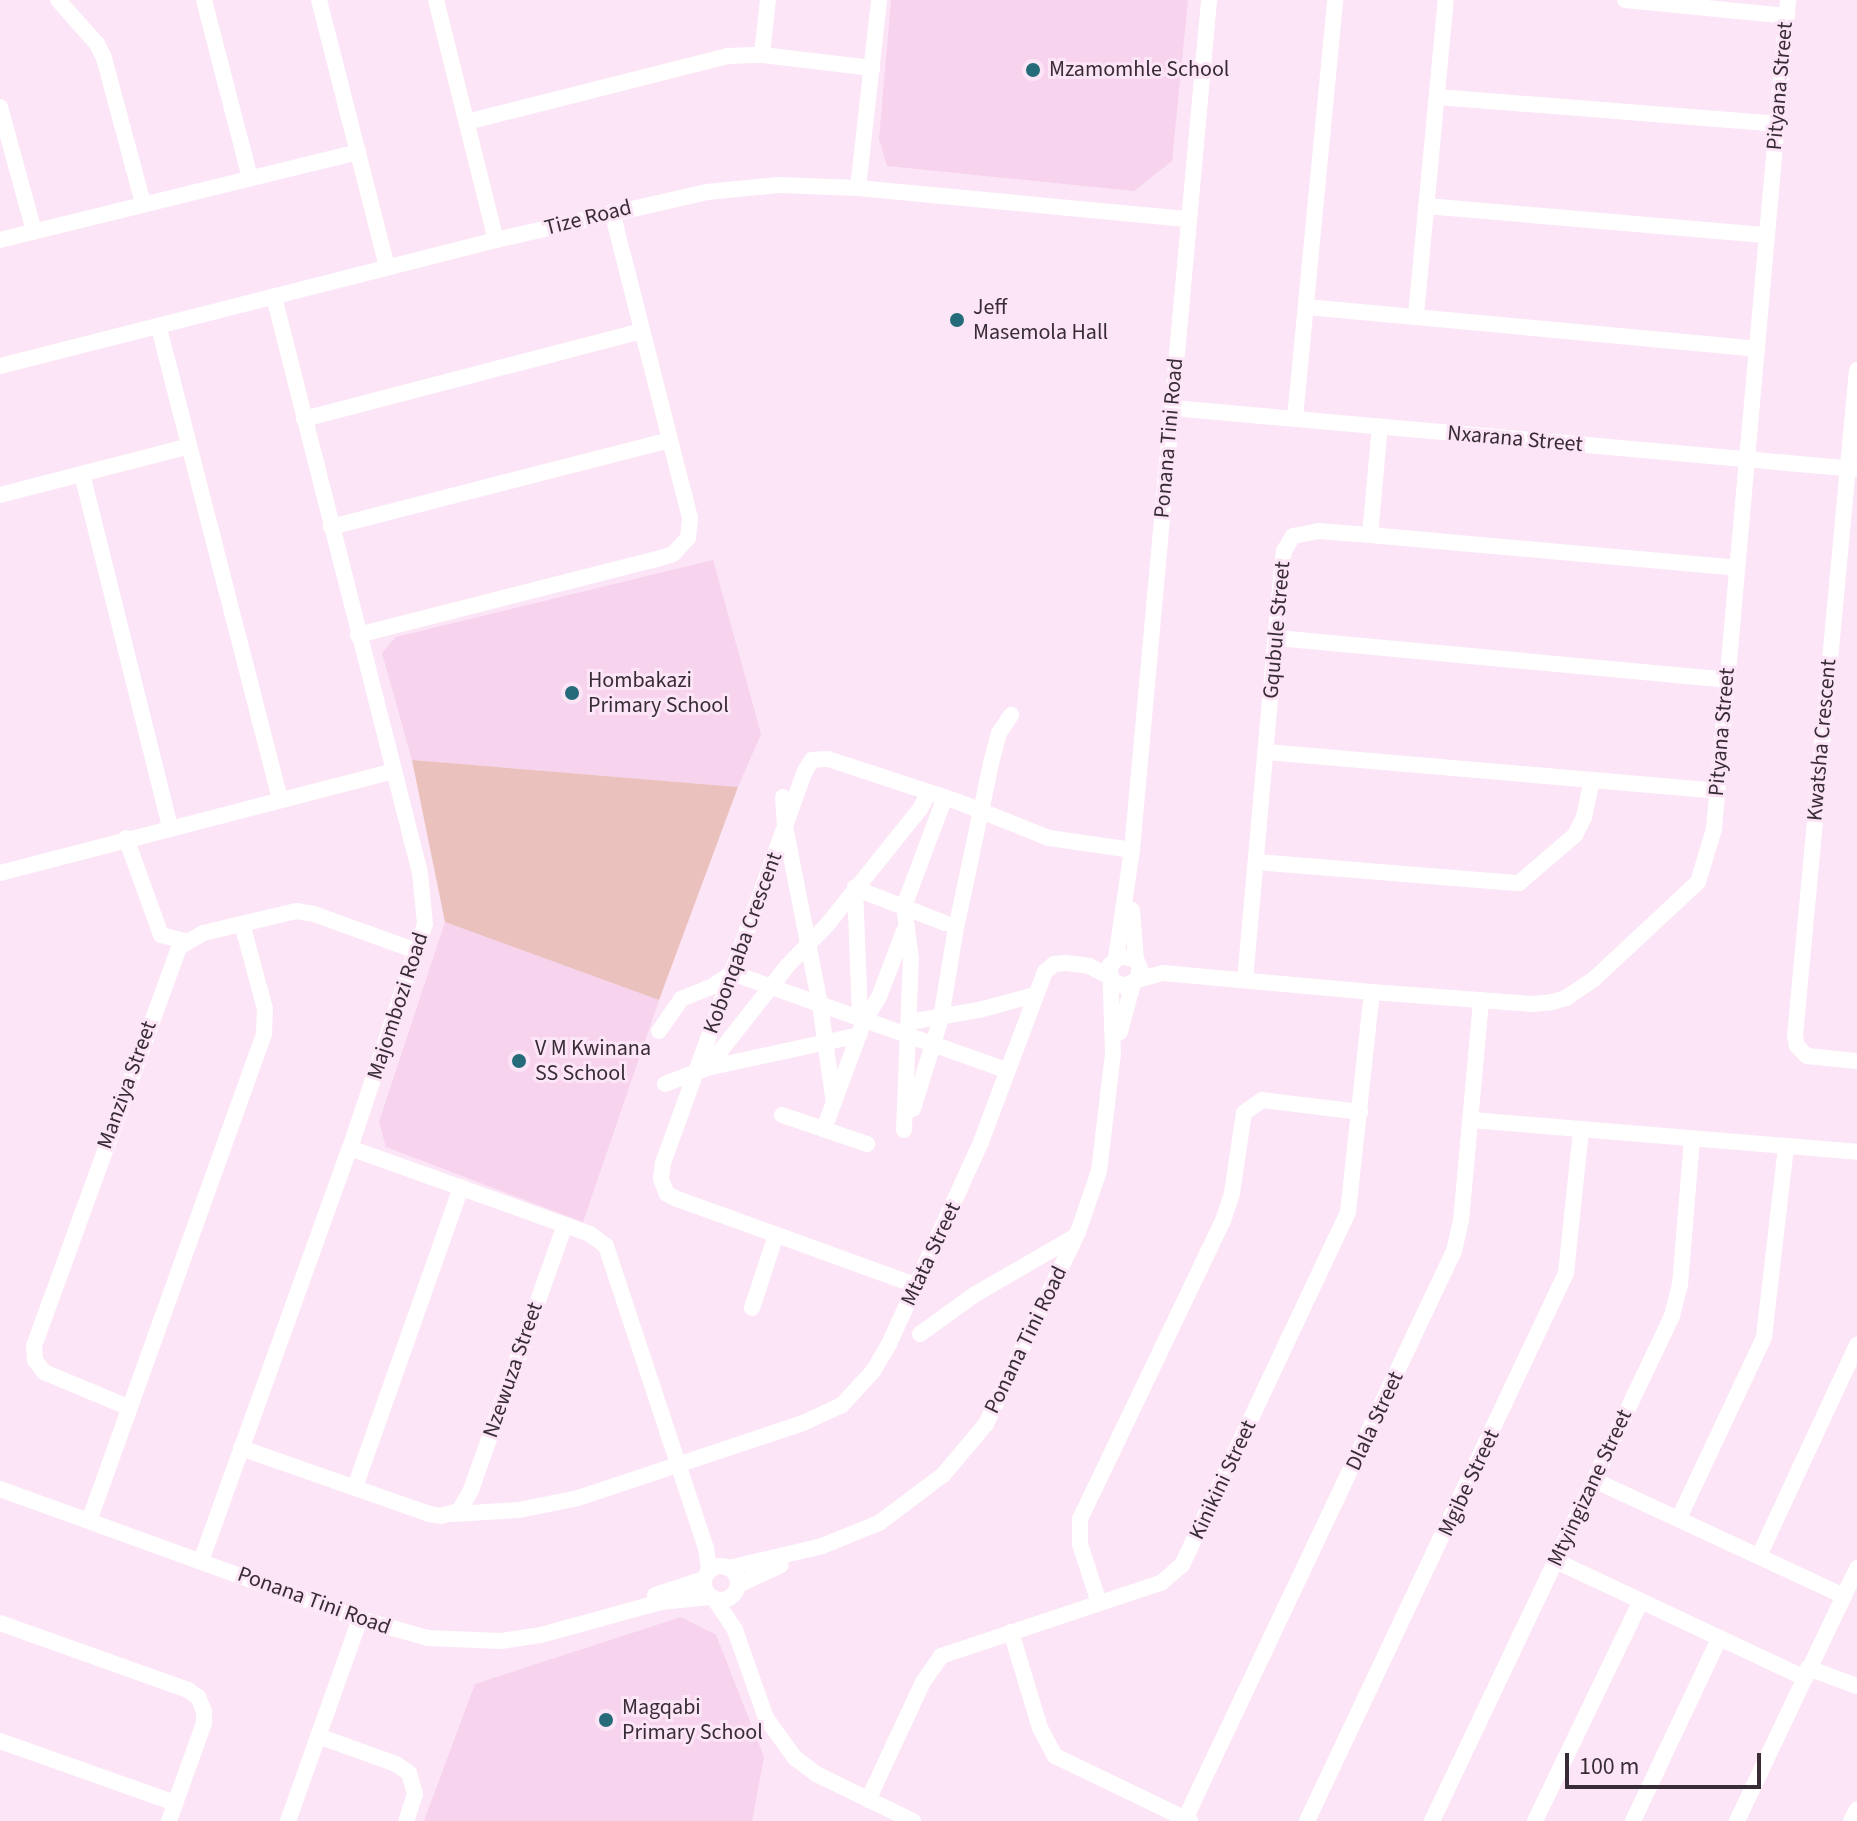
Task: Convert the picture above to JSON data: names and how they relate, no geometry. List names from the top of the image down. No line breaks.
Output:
{"streets":{"street":["Pityana Street","Tize Road","Ponana Tini Road","Nxarana Street","Gqubule Street","Kwatsha Crescent","Kobonqaba Crescent","Majombozi Road","Manziya Street","Mtata Street","Nzewuza Street","Dlala Street","Kinikini Street","Mgibe Street","Mtyingizane Street"]},"crossings":[["Pityana Street","Ponana Tini Road"],["Pityana Street","Nxarana Street"],["Pityana Street","Gqubule Street"],["Pityana Street","Mtata Street"],["Pityana Street","Dlala Street"],["Pityana Street","Kinikini Street"],["Tize Road","Ponana Tini Road"],["Tize Road","Majombozi Road"],["Ponana Tini Road","Nxarana Street"],["Ponana Tini Road","Kobonqaba Crescent"],["Ponana Tini Road","Majombozi Road"],["Ponana Tini Road","Mtata Street"],["Nxarana Street","Kwatsha Crescent"],["Kobonqaba Crescent","Mtata Street"],["Mtata Street","Nzewuza Street"]],"places":["Mzamomhle School","Jeff Masemola Hall","Hombakazi Primary School","V M Kwinana SS School","Magqabi Primary School"],"scale_bar":"100 m"}
